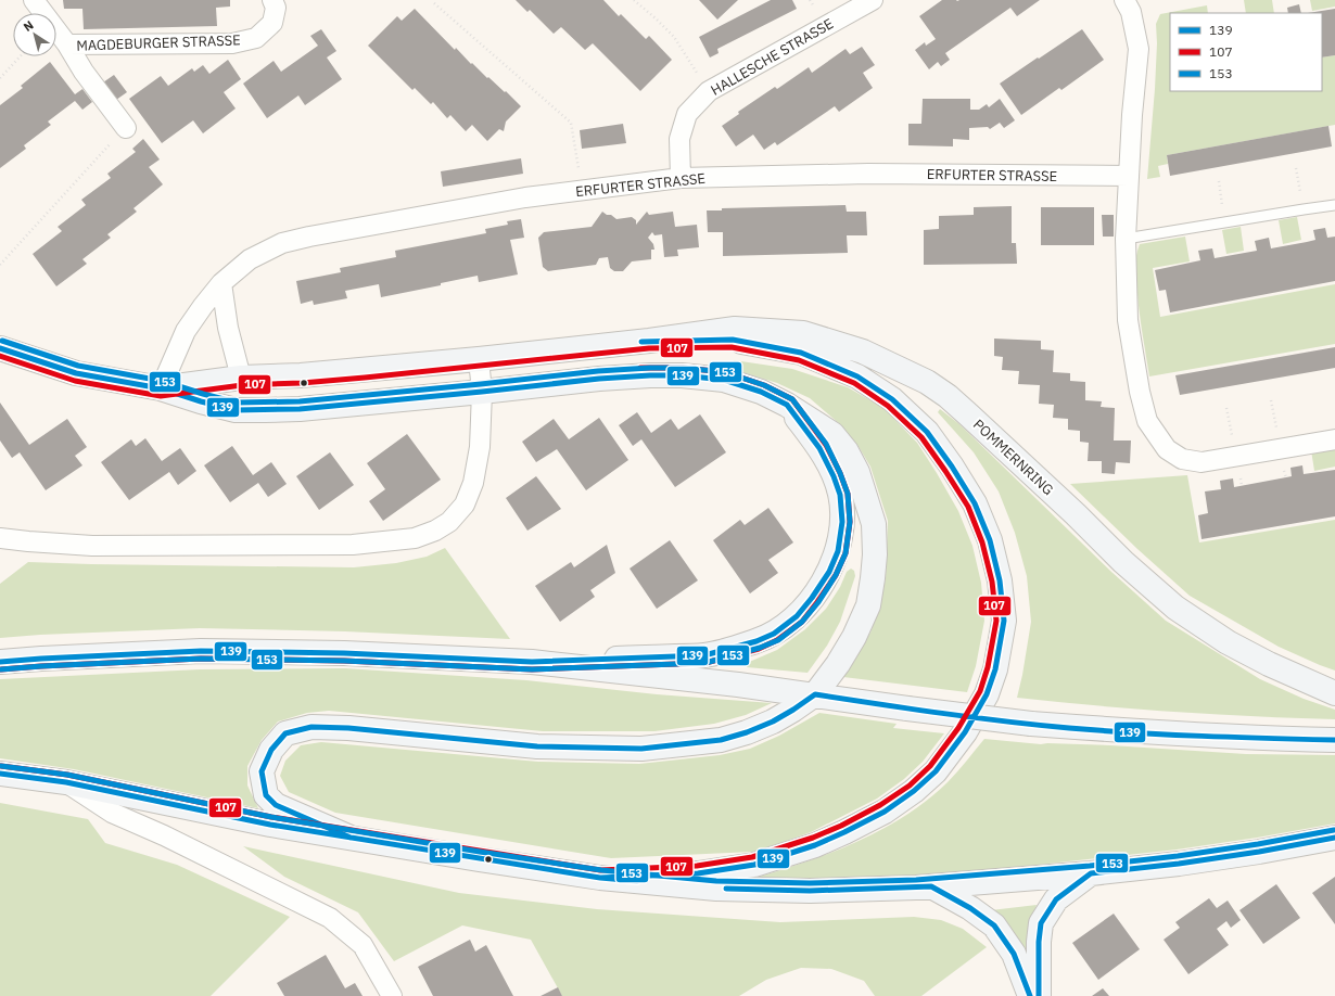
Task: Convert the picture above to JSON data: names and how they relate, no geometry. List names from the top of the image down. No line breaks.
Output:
{"streets":{"street":["MAGDEBURGER STRASSE","HALLESCHE STRASSE","ERFURTER STRASSE","POMMERNRING"]},"crossings":[["HALLESCHE STRASSE","ERFURTER STRASSE"],["ERFURTER STRASSE","POMMERNRING"]],"lines":["transit line 139","transit line 153","transit line 107"],"legend":["139","107","153"],"north":"top left"}
